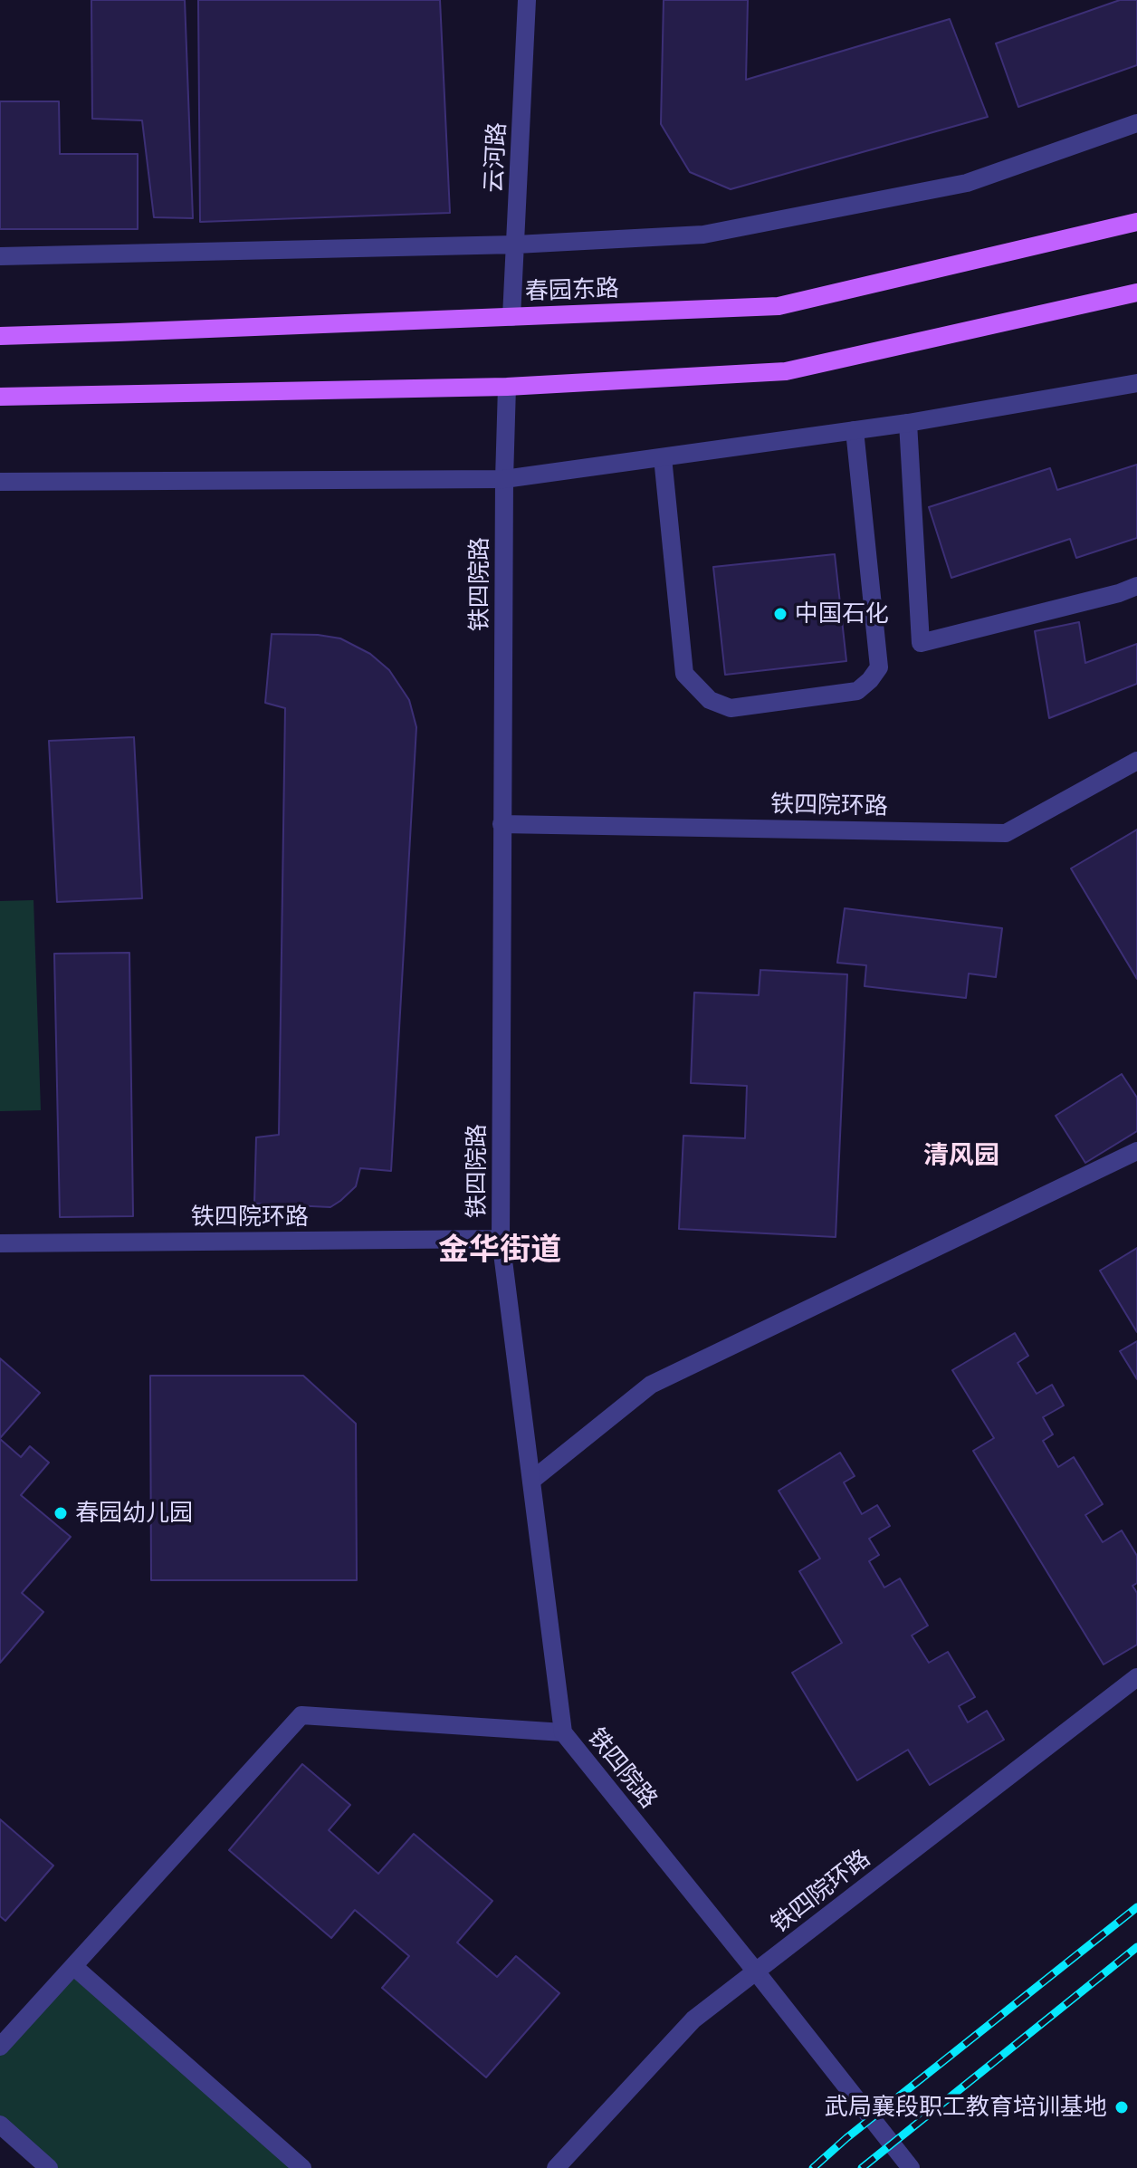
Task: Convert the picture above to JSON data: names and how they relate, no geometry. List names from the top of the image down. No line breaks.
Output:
{"streets":{"main road":["春园东路"],"street":["云河路","铁四院路","铁四院环路"]},"crossings":[["云河路","春园东路"],["铁四院路","铁四院环路"]],"districts":["清风园","金华街道"],"places":["中国石化","春园幼儿园","武局襄段职工教育培训基地"]}
